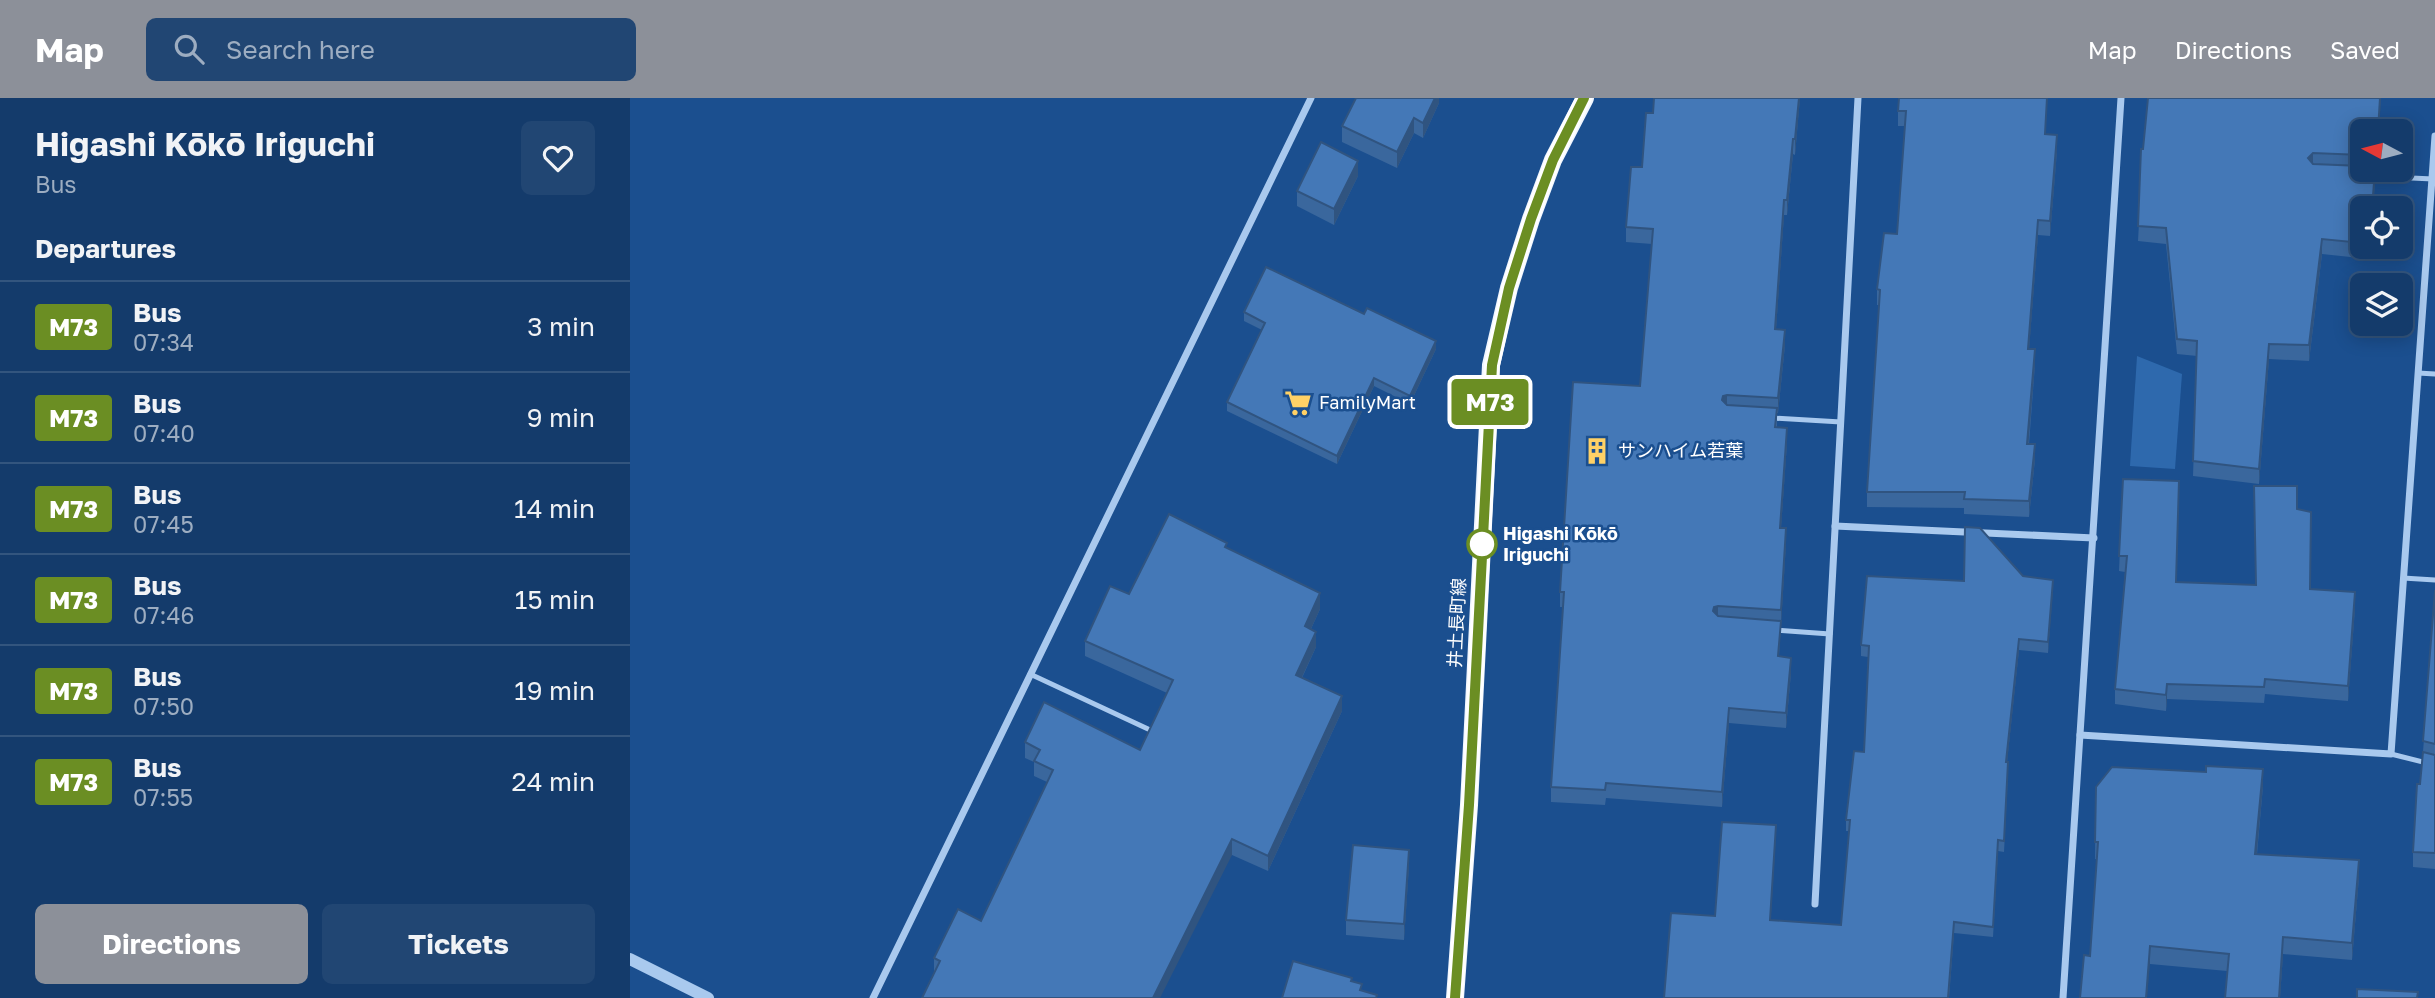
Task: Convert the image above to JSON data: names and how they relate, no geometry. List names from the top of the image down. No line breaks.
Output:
{"streets":{"main road":["井土長町線"]},"places":{"supermarket":["FamilyMart"],"building":["サンハイム若葉"],"other":["Higashi Kōkō Iriguchi"]},"lines":["bus line M73"],"north":"left","page":{"header":"Map","search":"Search here","nav":["Map","Directions","Saved"],"heading":[["Higashi Kōkō Iriguchi","Bus"],"Departures"],"on_map":"M73","list":[{"mark":"M73","name":"Bus","note":"07:34","value":"3 min"},{"mark":"M73","name":"Bus","note":"07:40","value":"9 min"},{"mark":"M73","name":"Bus","note":"07:45","value":"14 min"},{"mark":"M73","name":"Bus","note":"07:46","value":"15 min"},{"mark":"M73","name":"Bus","note":"07:50","value":"19 min"},{"mark":"M73","name":"Bus","note":"07:55","value":"24 min"}],"buttons":["Directions","Tickets"]}}
